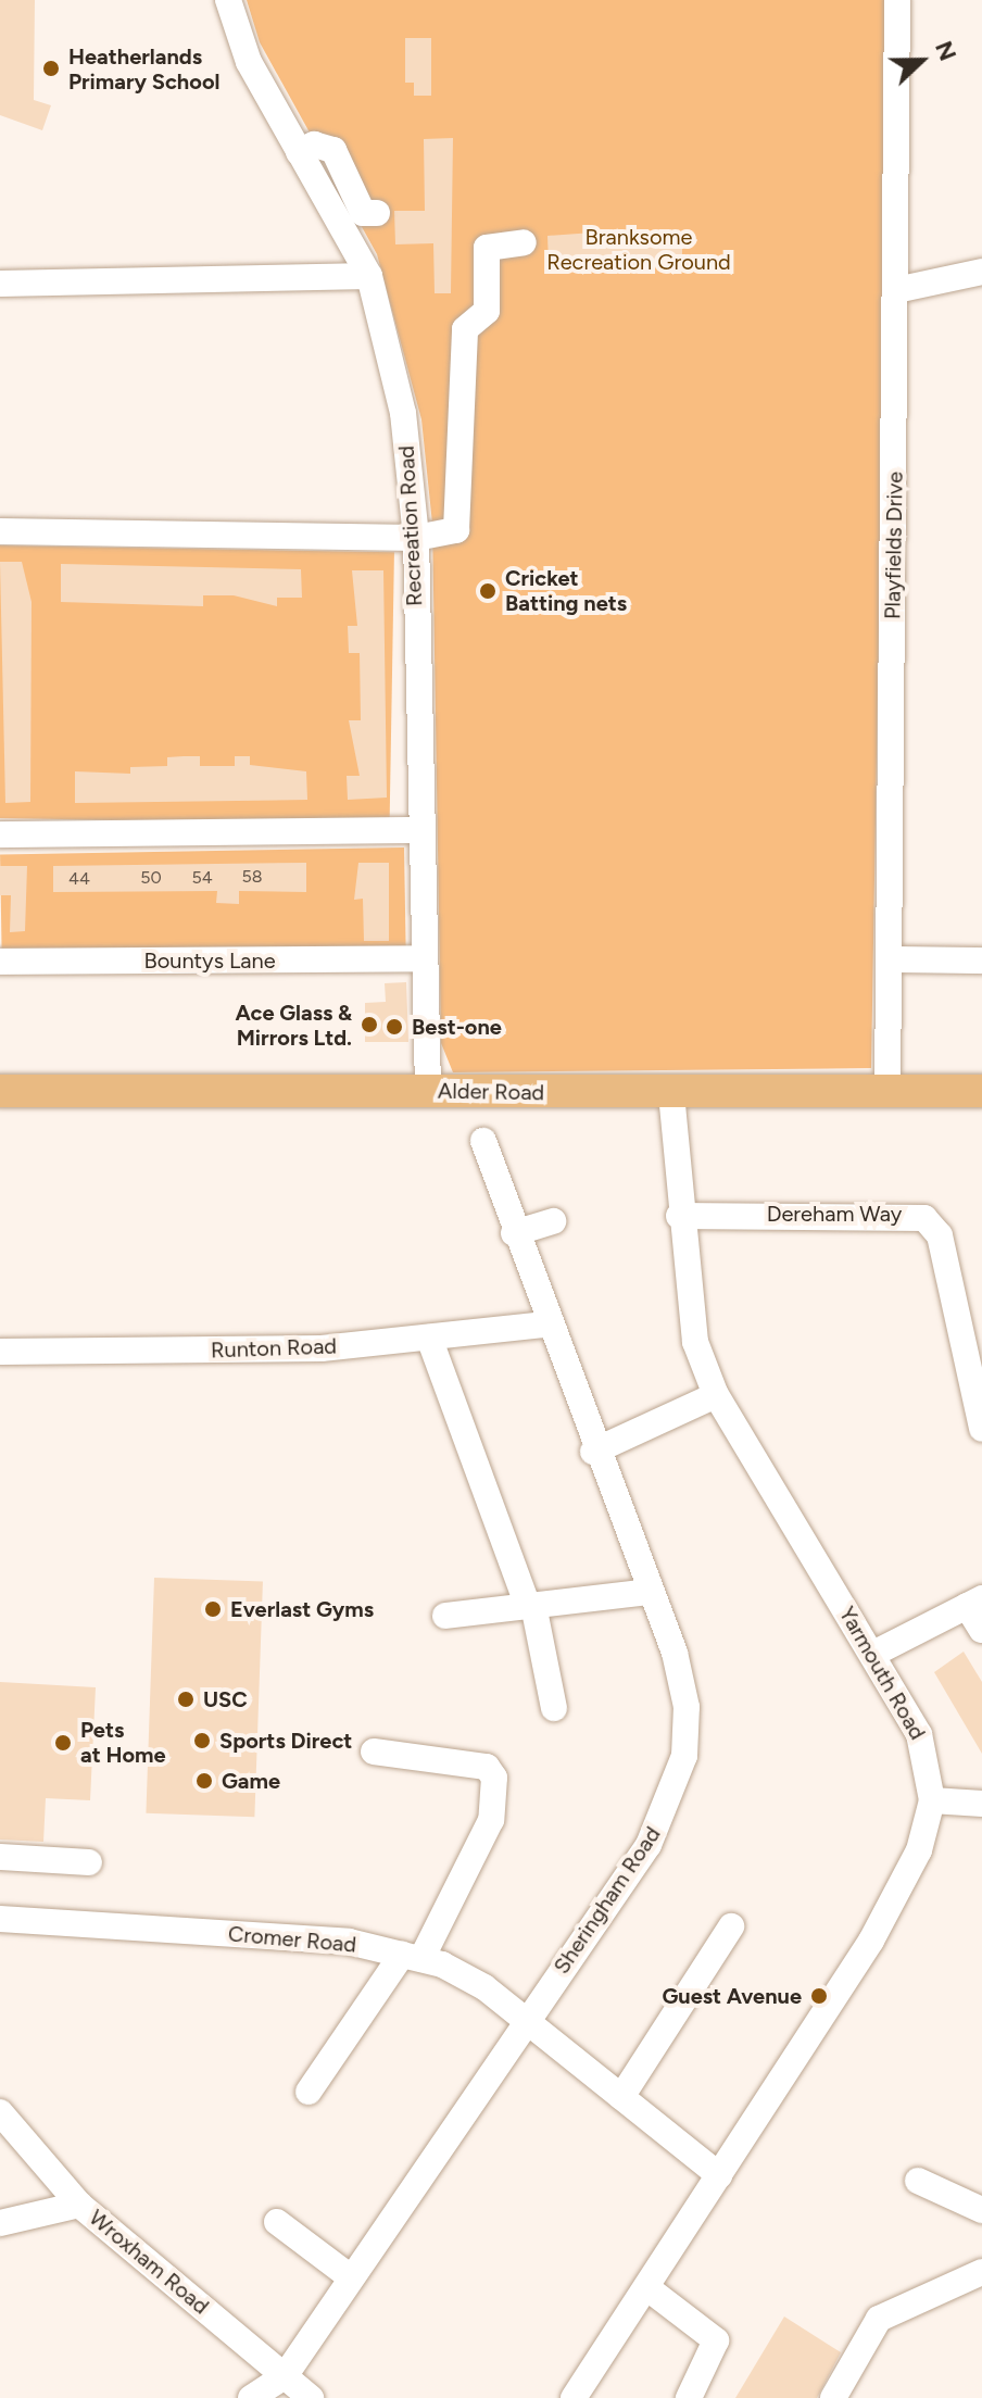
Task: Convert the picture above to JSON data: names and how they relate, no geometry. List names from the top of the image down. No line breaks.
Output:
{"streets":{"main road":["Alder Road"],"street":["Recreation Road","Playfields Drive","Bountys Lane","Dereham Way","Runton Road","Yarmouth Road","Sheringham Road","Cromer Road","Wroxham Road"]},"crossings":[["Recreation Road","Bountys Lane"],["Recreation Road","Alder Road"],["Playfields Drive","Alder Road"],["Alder Road","Yarmouth Road"],["Dereham Way","Yarmouth Road"],["Runton Road","Sheringham Road"],["Yarmouth Road","Cromer Road"],["Sheringham Road","Cromer Road"],["Sheringham Road","Wroxham Road"]],"parks":["Branksome Recreation Ground"],"places":["Heatherlands Primary School","Cricket Batting nets","Ace Glass & Mirrors Ltd.","Best-one","Everlast Gyms","USC","Sports Direct","Pets at Home","Game","Guest Avenue"],"house_numbers":["58","50","54","44"],"north":"right"}
